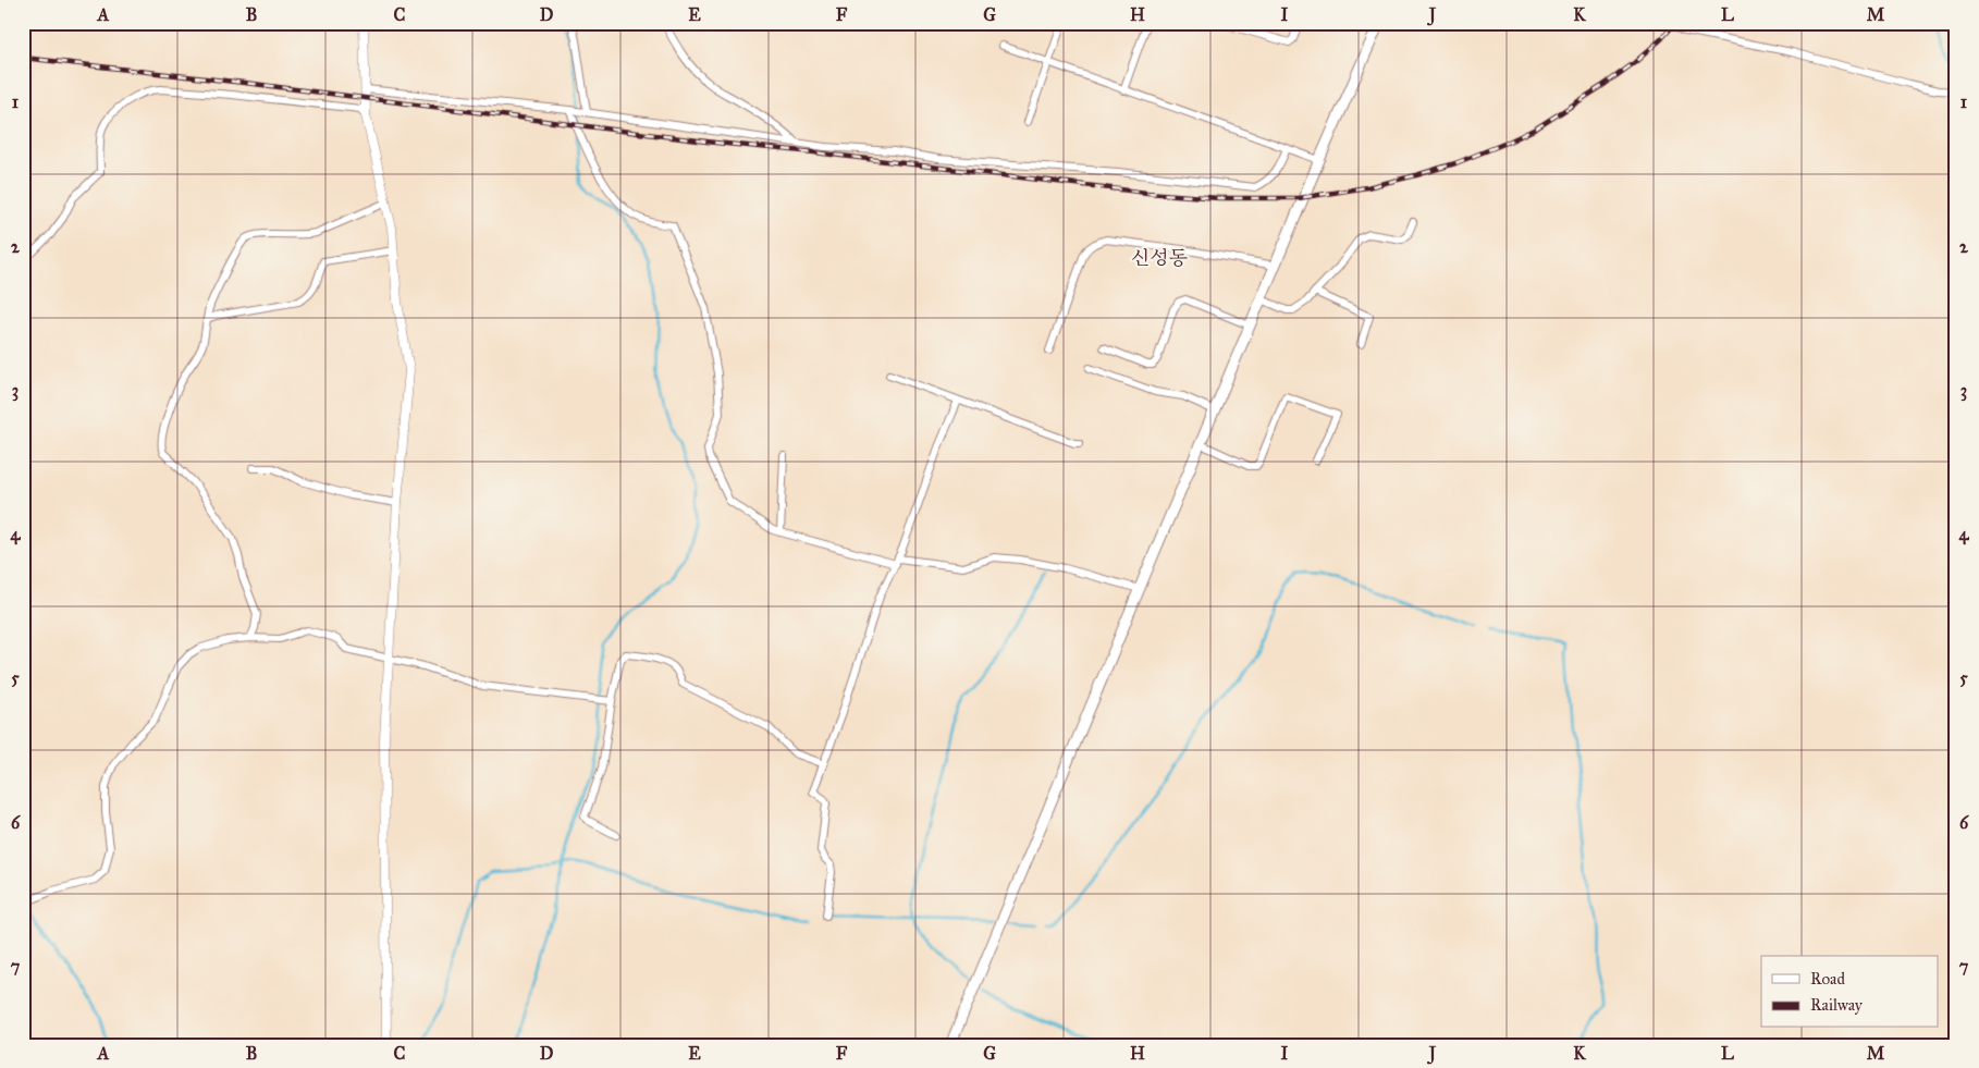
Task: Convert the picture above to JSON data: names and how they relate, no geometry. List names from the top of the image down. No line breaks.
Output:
{"districts":["신성동"],"legend":["Road","Railway"],"grid":{"columns":["A","B","C","D","E","F","G","H","I","J","K","L","M"],"rows":["1","2","3","4","5","6","7"]}}
